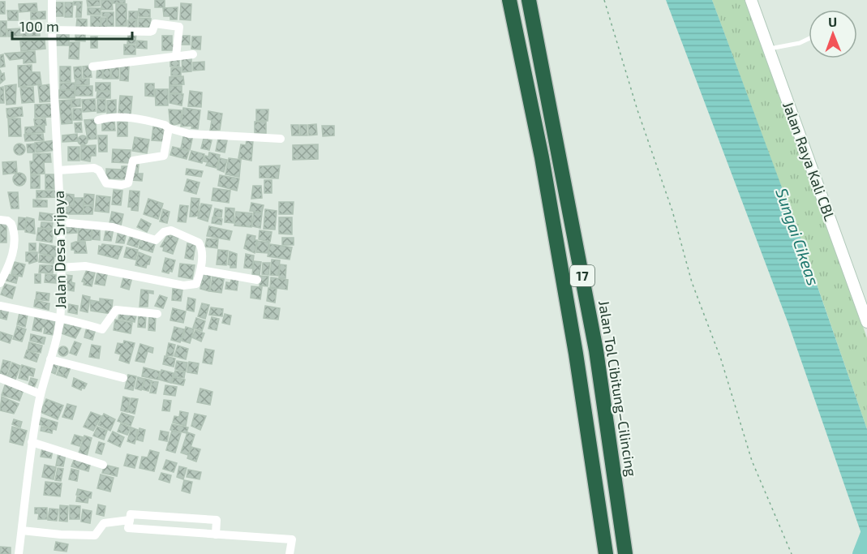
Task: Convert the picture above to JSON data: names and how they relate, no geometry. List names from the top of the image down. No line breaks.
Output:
{"streets":{"highway":["17","Jalan Tol Cibitung–Cilincing"],"street":["Jalan Raya Kali CBL","Jalan Desa Srijaya"]},"water":["Sungai Cikeas"],"scale_bar":"100 m","north":"top"}
